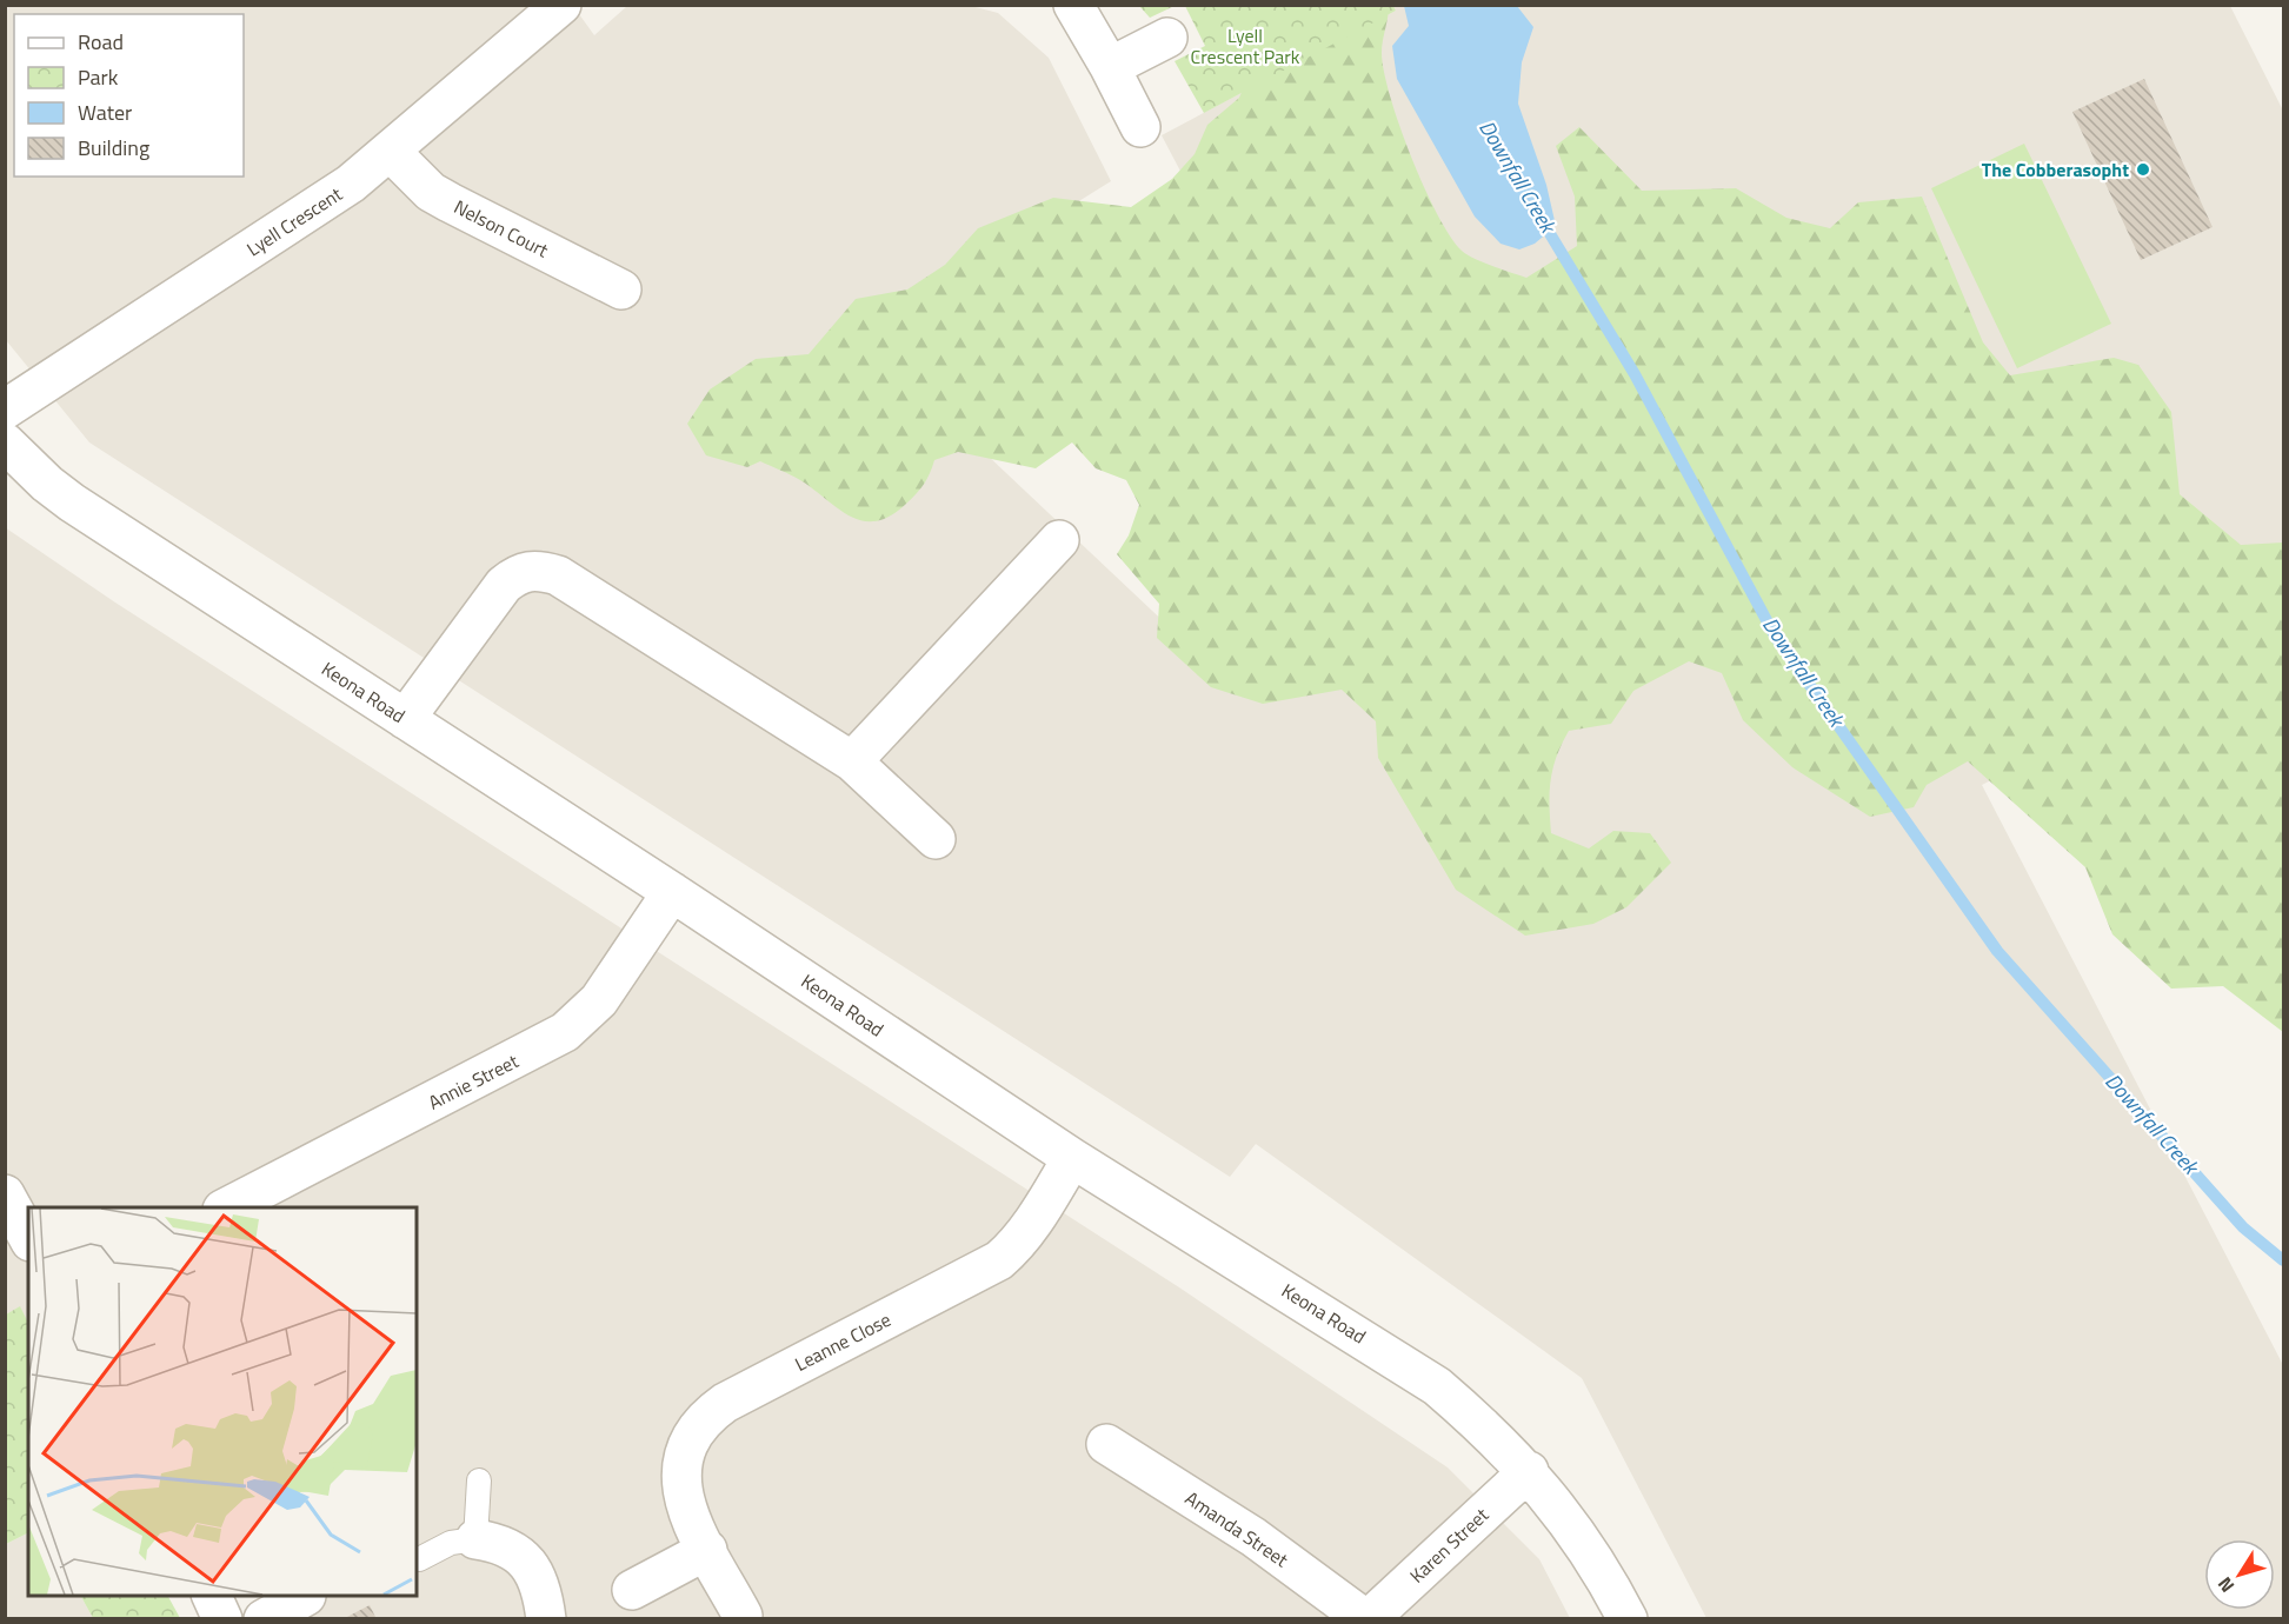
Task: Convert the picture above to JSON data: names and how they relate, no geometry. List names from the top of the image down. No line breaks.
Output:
{"streets":{"street":["Lyell Crescent","Nelson Court","Keona Road","Annie Street","Leanne Close","Amanda Street","Karen Street"]},"crossings":[["Lyell Crescent","Nelson Court"],["Keona Road","Annie Street"],["Keona Road","Leanne Close"],["Keona Road","Karen Street"],["Amanda Street","Karen Street"]],"water":["Downfall Creek"],"parks":["Lyell Crescent Park"],"places":["The Cobberasopht"],"legend":["Road","Park","Water","Building"],"north":"bottom left"}
